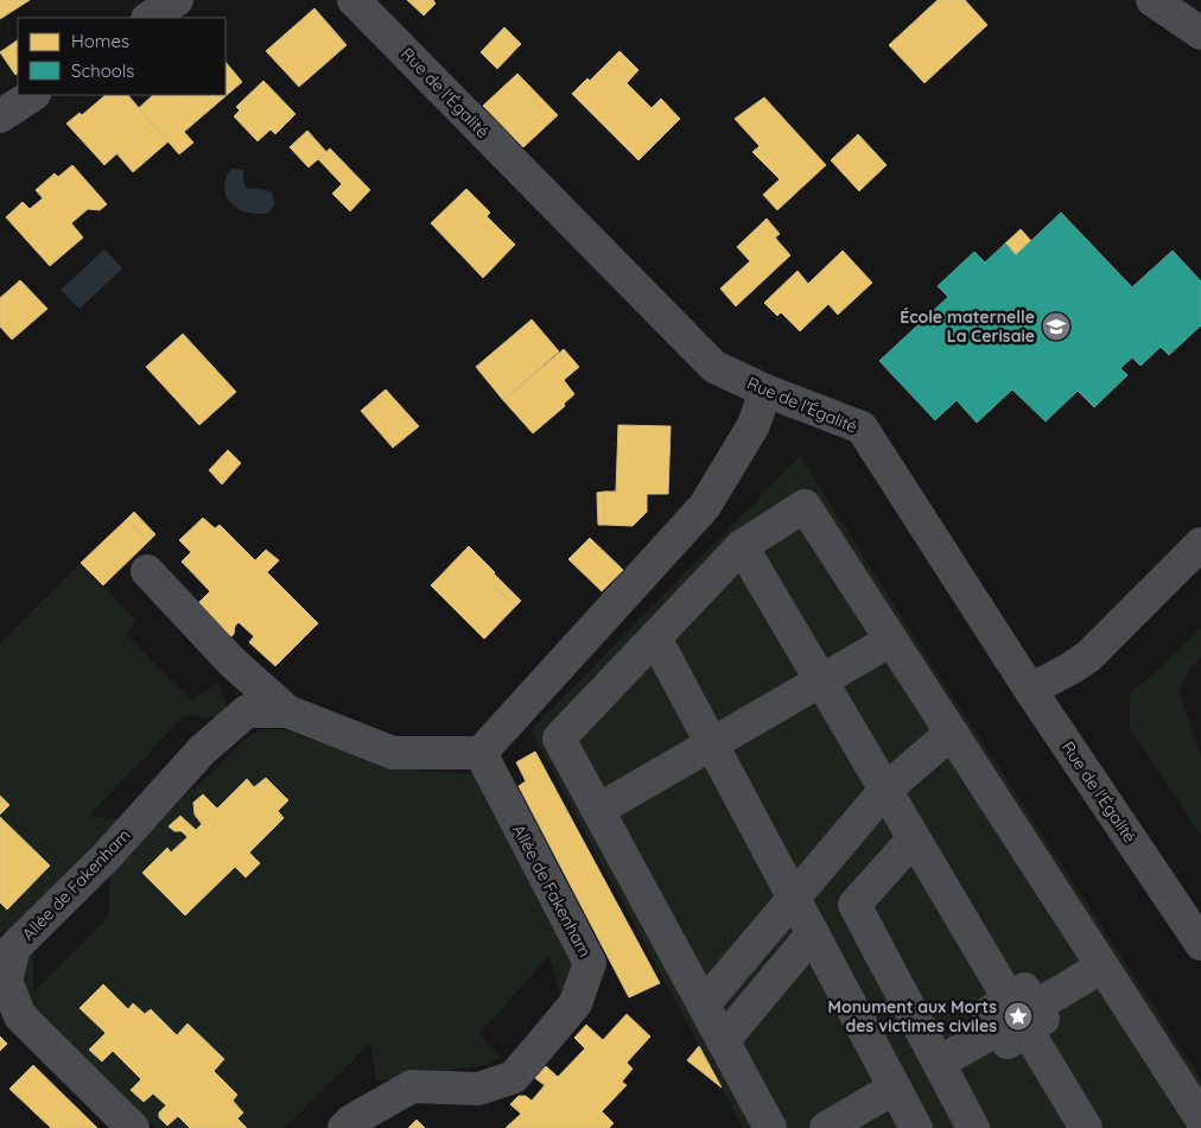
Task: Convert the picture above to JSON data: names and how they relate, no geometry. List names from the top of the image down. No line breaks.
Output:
{"streets":{"street":["Rue de l'Égalité","Allée de Fakenham"]},"places":{"school or university":["École maternelle La Cerisaie"],"place":["Monument aux Morts des victimes civiles"]},"legend":["Homes","Schools"]}
